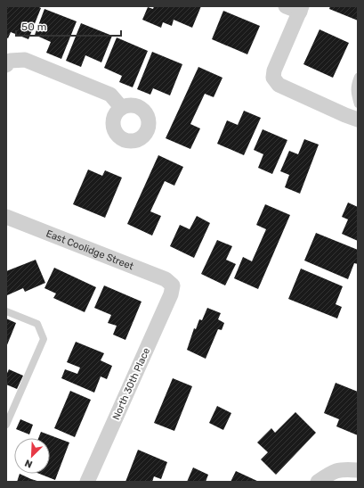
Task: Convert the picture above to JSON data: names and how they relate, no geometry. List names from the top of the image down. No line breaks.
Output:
{"streets":{"street":["East Coolidge Street","North 30th Place"]},"crossings":[["East Coolidge Street","North 30th Place"]],"scale_bar":"50 m","north":"bottom left"}
